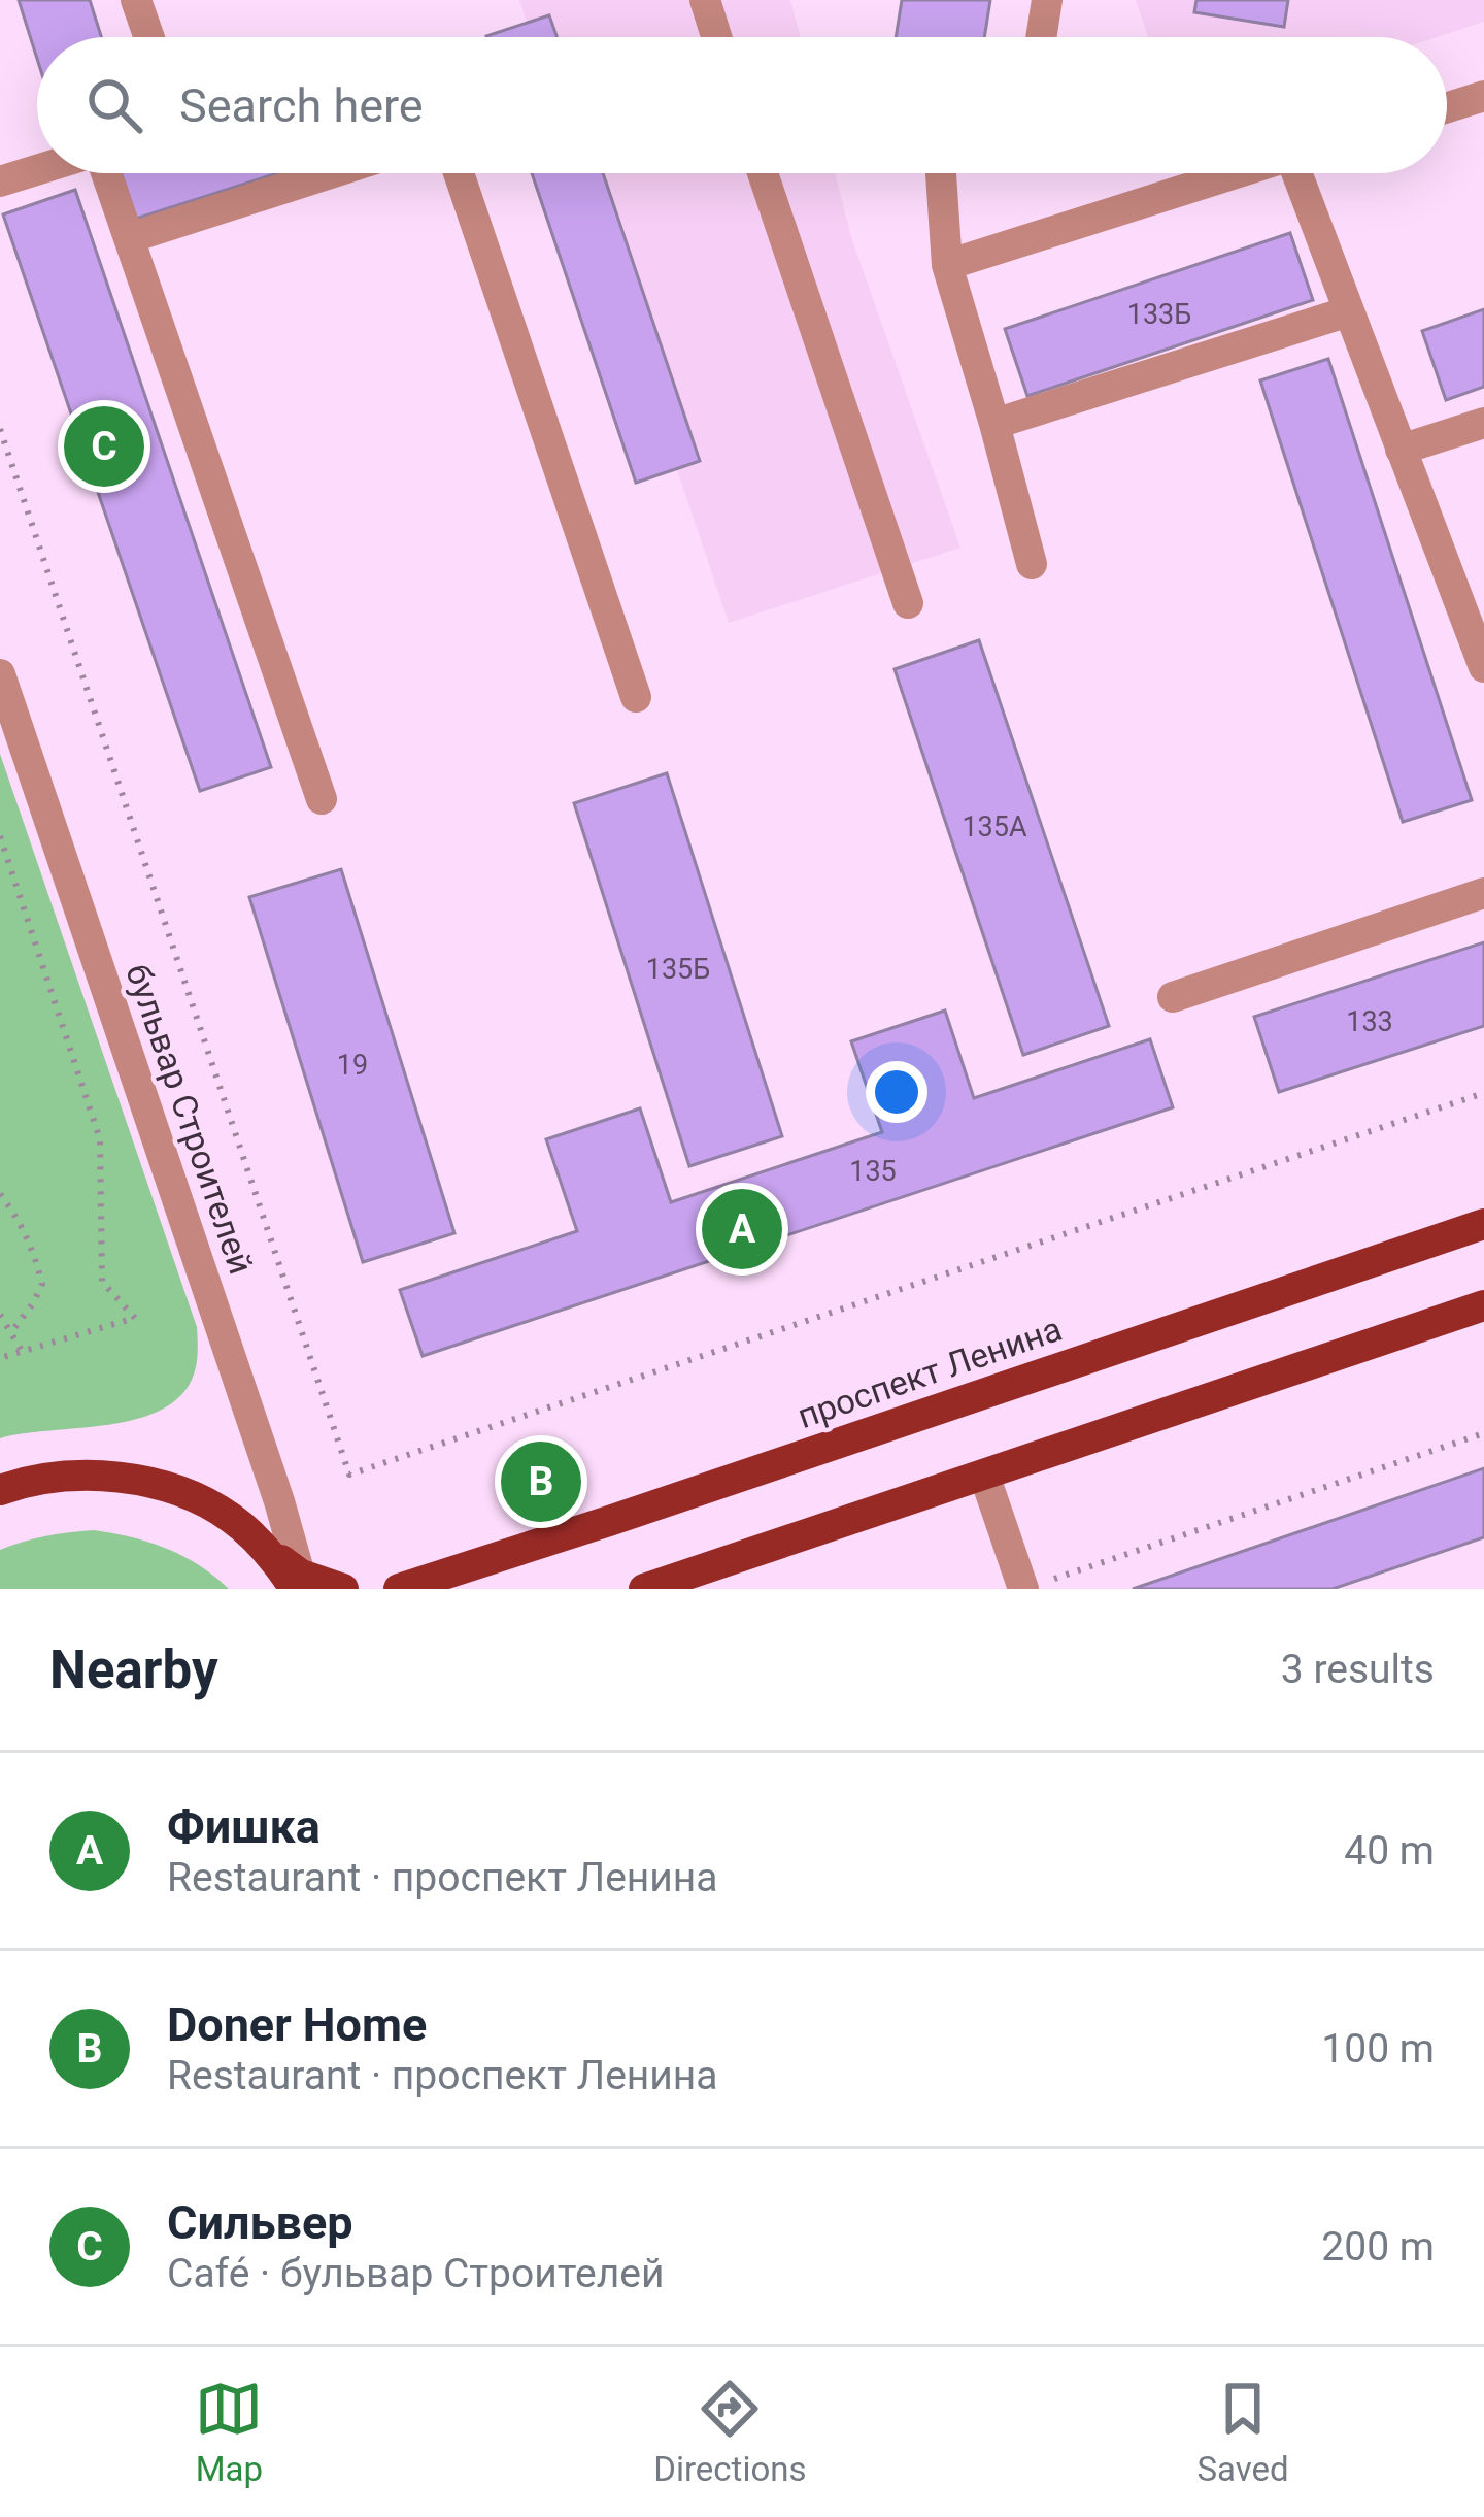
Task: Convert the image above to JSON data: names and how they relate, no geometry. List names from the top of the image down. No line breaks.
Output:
{"streets":{"main road":["проспект Ленина"],"street":["бульвар Строителей"]},"house_numbers":["133Б","135А","135Б","133","19","135"],"page":{"search":"Search here","pins":["C","A","B"],"heading":["Nearby","3 results"],"list":[{"mark":"A","name":"Фишка","note":"Restaurant · проспект Ленина","value":"40 m"},{"mark":"B","name":"Doner Home","note":"Restaurant · проспект Ленина","value":"100 m"},{"mark":"C","name":"Сильвер","note":"Café · бульвар Строителей","value":"200 m"}],"nav":["Map","Directions","Saved"]}}
